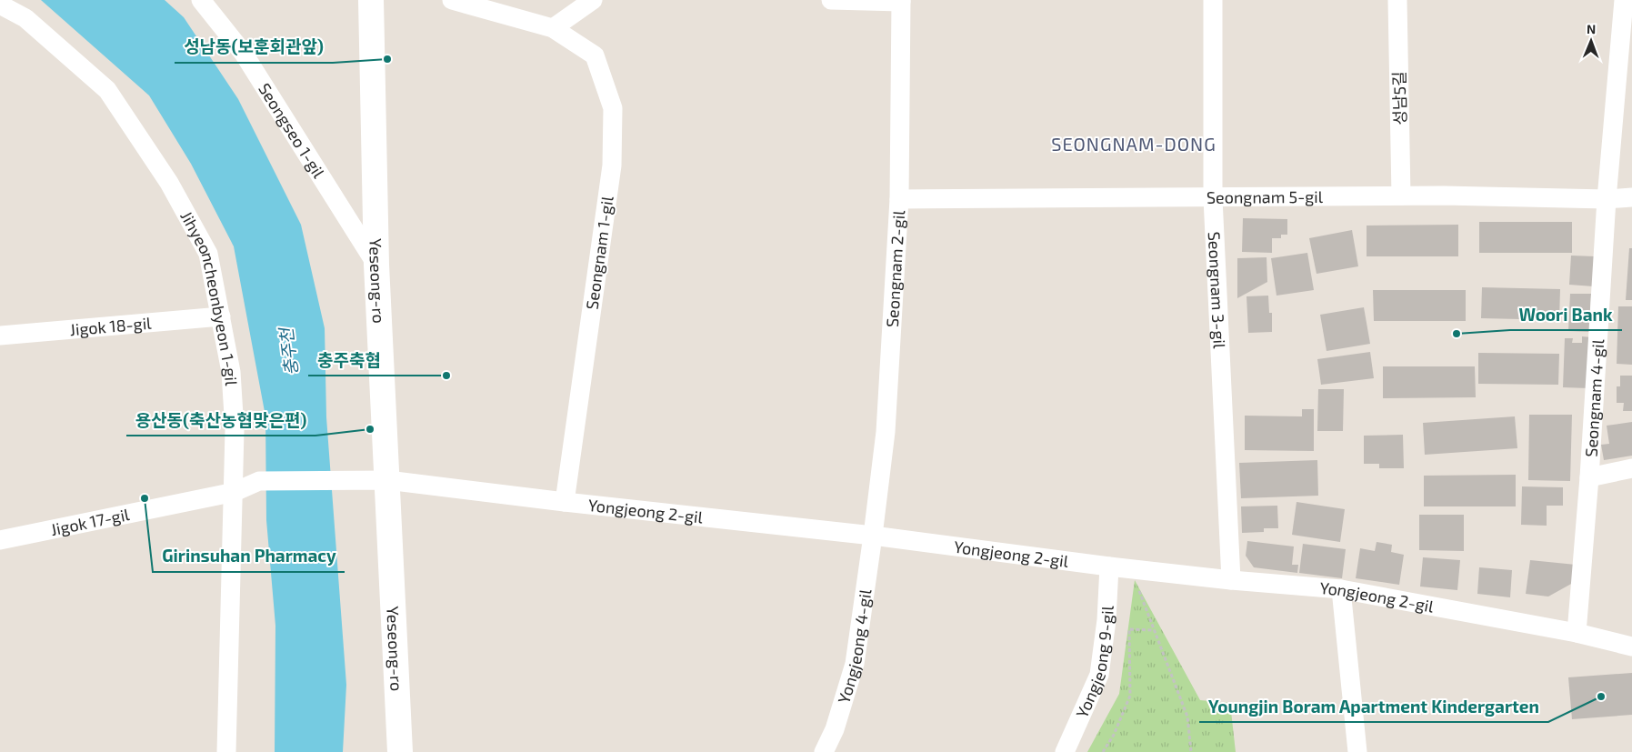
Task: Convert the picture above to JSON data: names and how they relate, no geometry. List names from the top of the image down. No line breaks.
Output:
{"streets":{"main road":["Yeseong-ro"],"street":["성남5길","Seongseo 1-gil","Seongnam 5-gil","Seongnam 1-gil","Seongnam 2-gil","Seongnam 3-gil","Jihyeoncheonbyeon 1-gil","Jigok 18-gil","Seongnam 4-gil","Yongjeong 2-gil","Jigok 17-gil","Yongjeong 4-gil","Yongjeong 9-gil"]},"crossings":[["성남5길","Seongnam 5-gil"],["Seongseo 1-gil","Yeseong-ro"],["Seongnam 5-gil","Seongnam 2-gil"],["Seongnam 5-gil","Seongnam 3-gil"],["Seongnam 5-gil","Seongnam 4-gil"],["Seongnam 1-gil","Yongjeong 2-gil"],["Seongnam 2-gil","Yongjeong 2-gil"],["Seongnam 2-gil","Yongjeong 4-gil"],["Yeseong-ro","Yongjeong 2-gil"],["Seongnam 3-gil","Yongjeong 2-gil"],["Jihyeoncheonbyeon 1-gil","Jigok 18-gil"],["Jihyeoncheonbyeon 1-gil","Jigok 17-gil"],["Seongnam 4-gil","Yongjeong 2-gil"],["Yongjeong 2-gil","Jigok 17-gil"],["Yongjeong 2-gil","Yongjeong 4-gil"],["Yongjeong 2-gil","Yongjeong 9-gil"]],"districts":["SEONGNAM-DONG"],"water":["충주천"],"places":["성남동(보훈회관앞)","Woori Bank","충주축협","용산동(축산농협맞은편)","Girinsuhan Pharmacy","Youngjin Boram Apartment Kindergarten"],"north":"top"}
